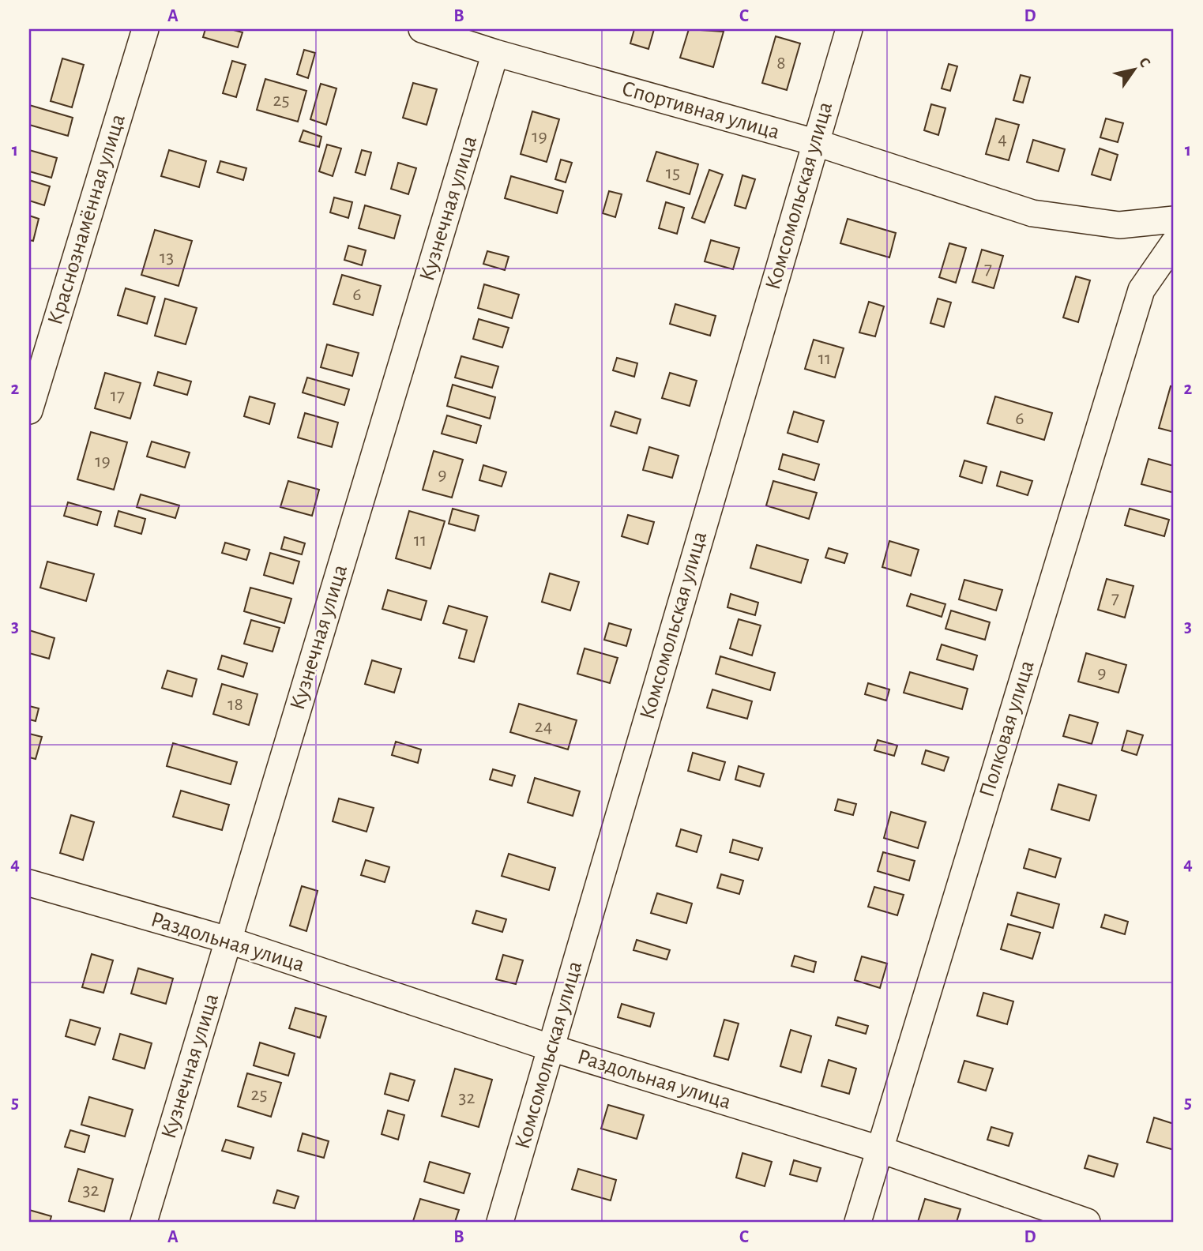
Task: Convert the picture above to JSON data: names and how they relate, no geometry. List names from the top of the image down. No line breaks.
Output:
{"streets":{"street":["Спортивная улица","Комсомольская улица","Кузнечная улица","Краснознамённая улица","Полковая улица","Раздольная улица"]},"crossings":[["Спортивная улица","Комсомольская улица"],["Спортивная улица","Кузнечная улица"],["Комсомольская улица","Раздольная улица"],["Кузнечная улица","Раздольная улица"],["Полковая улица","Раздольная улица"]],"house_numbers":["8","25","19","4","15","13","7","6","11","17","6","19","9","11","7","9","18","24","25","32","32"],"north":"top right","grid":{"columns":["A","B","C","D"],"rows":["1","2","3","4","5"]}}
